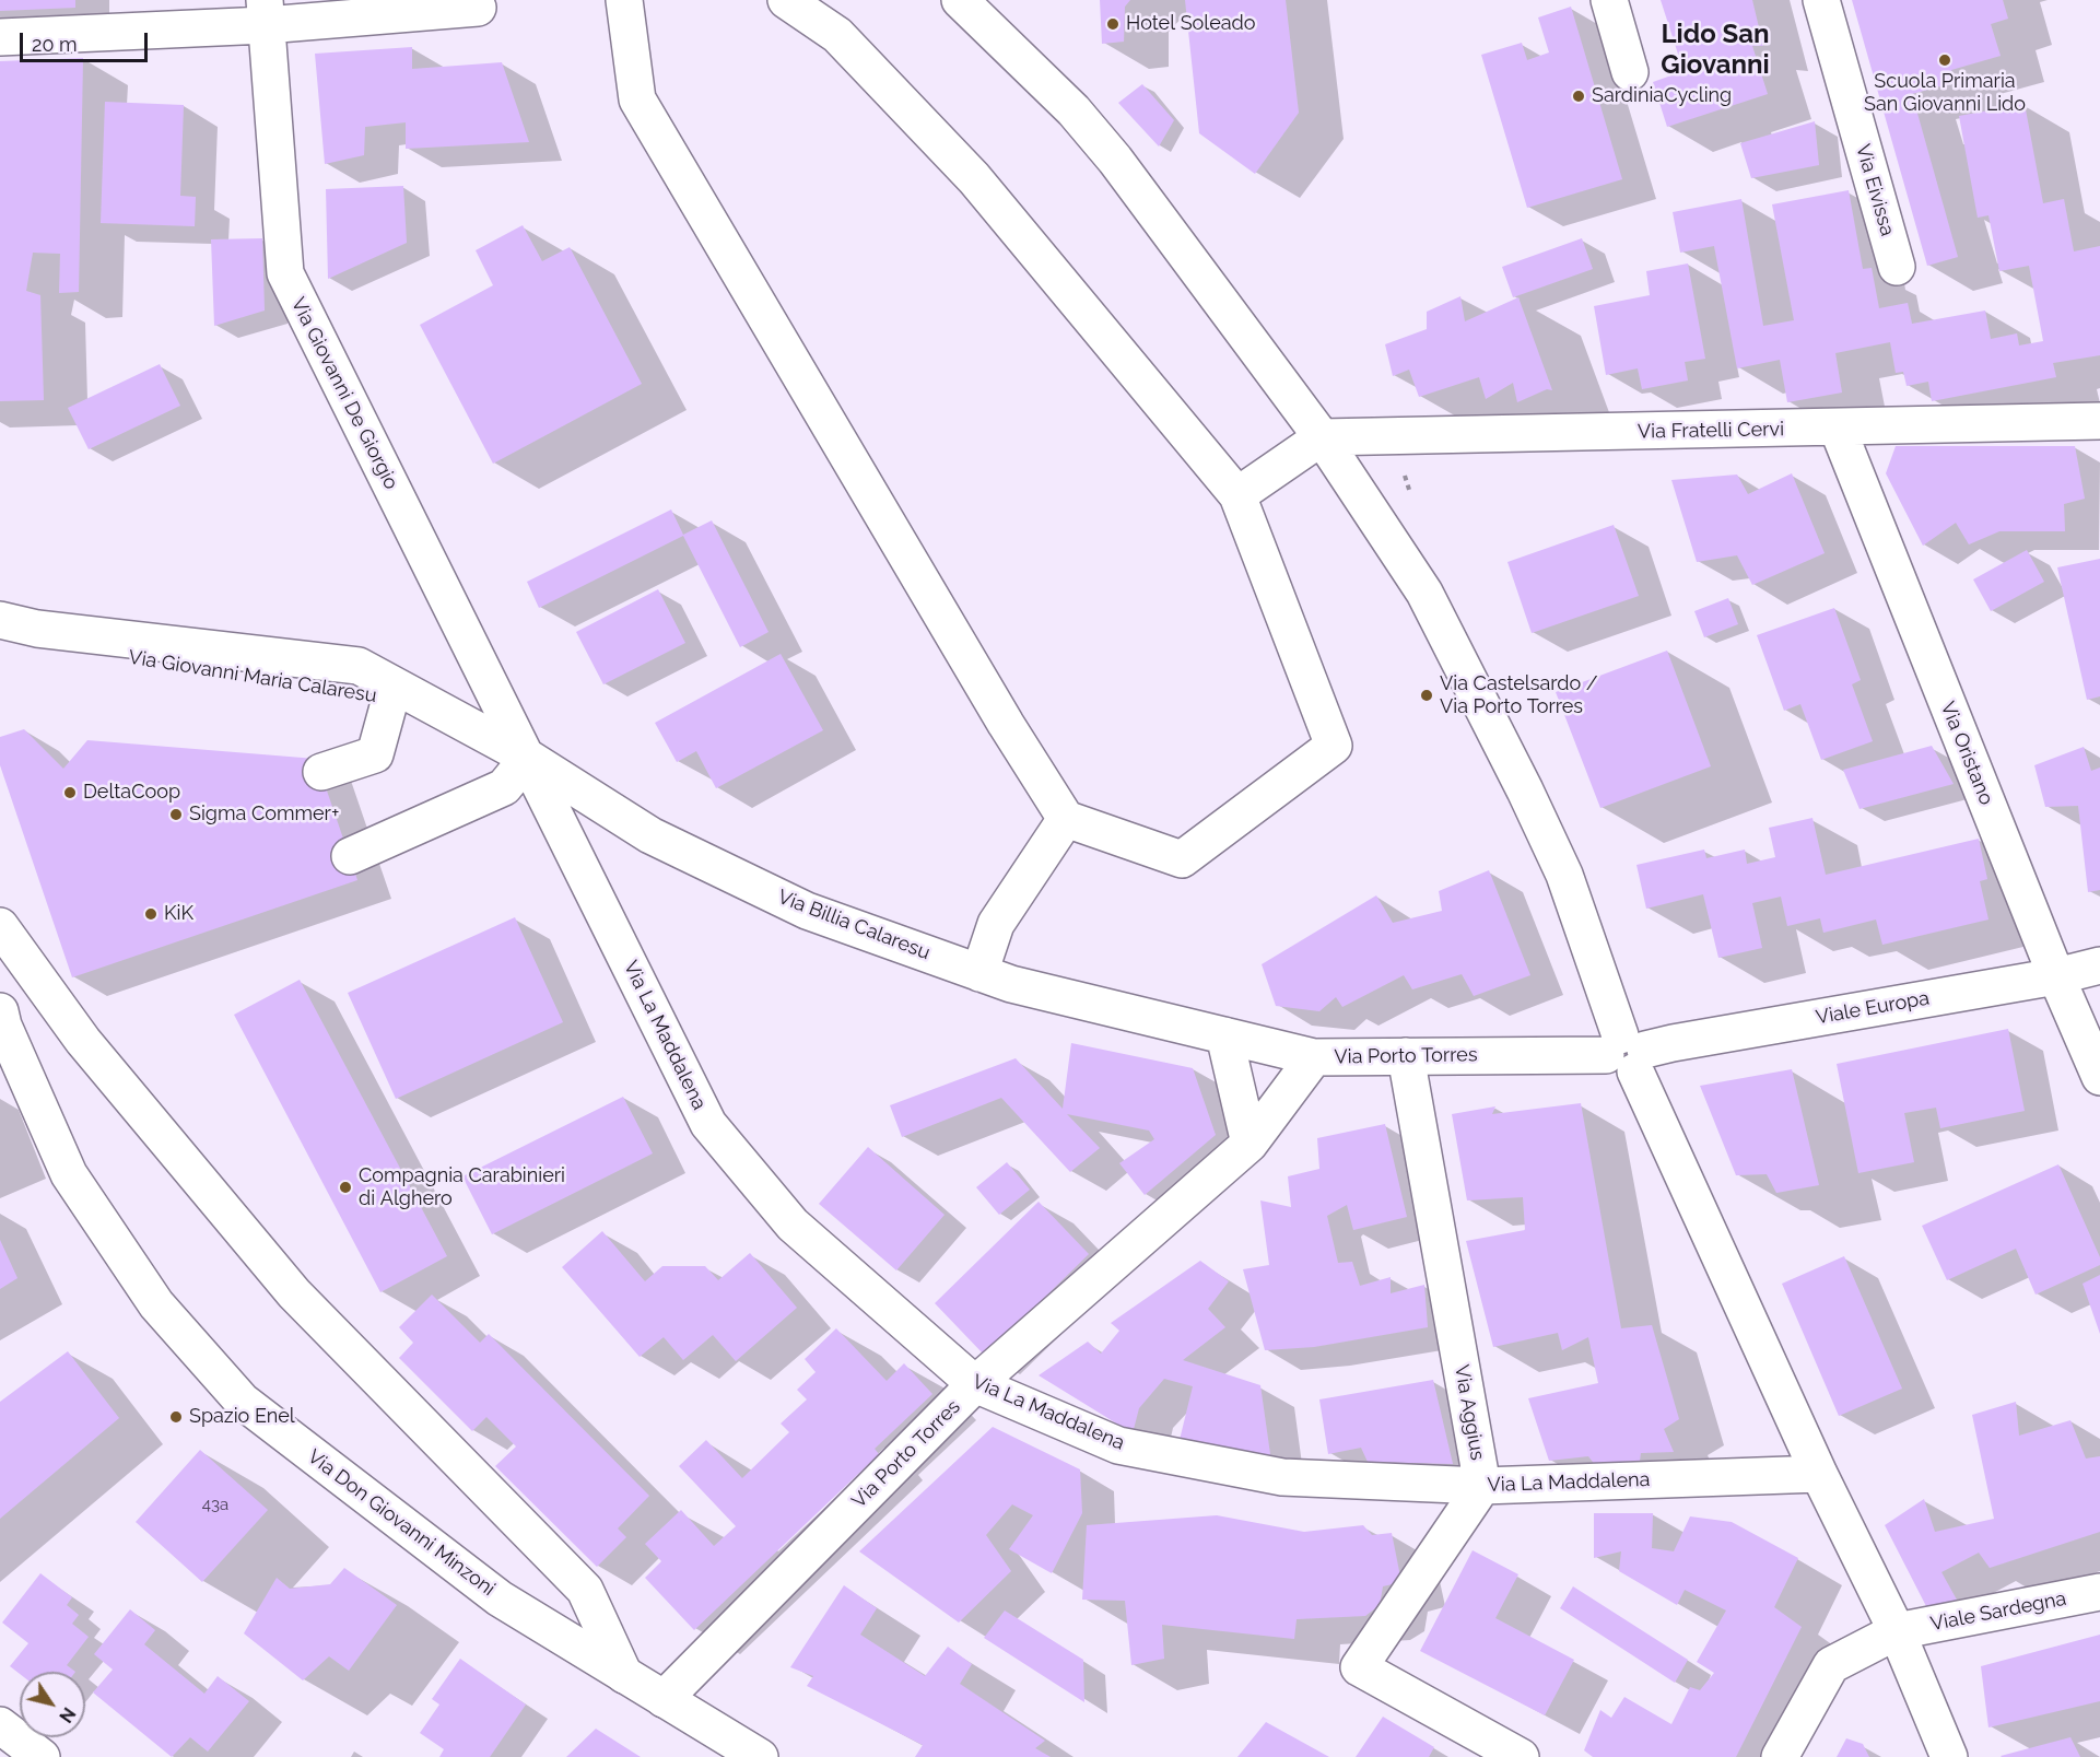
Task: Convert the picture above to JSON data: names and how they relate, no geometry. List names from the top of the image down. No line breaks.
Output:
{"streets":{"street":["Via Eivissa","Via Giovanni De Giorgio","Via Fratelli Cervi","Via Giovanni Maria Calaresu","Via Oristano","Via Billia Calaresu","Viale Europa","Via La Maddalena","Via Porto Torres","Via Aggius","Via Don Giovanni Minzoni","Viale Sardegna"]},"crossings":[["Via Giovanni De Giorgio","Via Billia Calaresu"],["Via Giovanni De Giorgio","Via La Maddalena"],["Via Fratelli Cervi","Via Oristano"],["Via Giovanni Maria Calaresu","Via Billia Calaresu"],["Via Oristano","Viale Europa"],["Via Billia Calaresu","Via La Maddalena"],["Viale Europa","Via Porto Torres"],["Via La Maddalena","Via Porto Torres"],["Via La Maddalena","Via Aggius"],["Via Porto Torres","Via Aggius"],["Via Porto Torres","Via Don Giovanni Minzoni"]],"districts":["Lido San Giovanni"],"places":["Hotel Soleado","Scuola Primaria San Giovanni Lido","SardiniaCycling","Via Castelsardo / Via Porto Torres","DeltaCoop","Sigma Commer+","KiK","Compagnia Carabinieri di Alghero","Spazio Enel"],"house_numbers":["43a"],"scale_bar":"20 m","north":"bottom right"}
